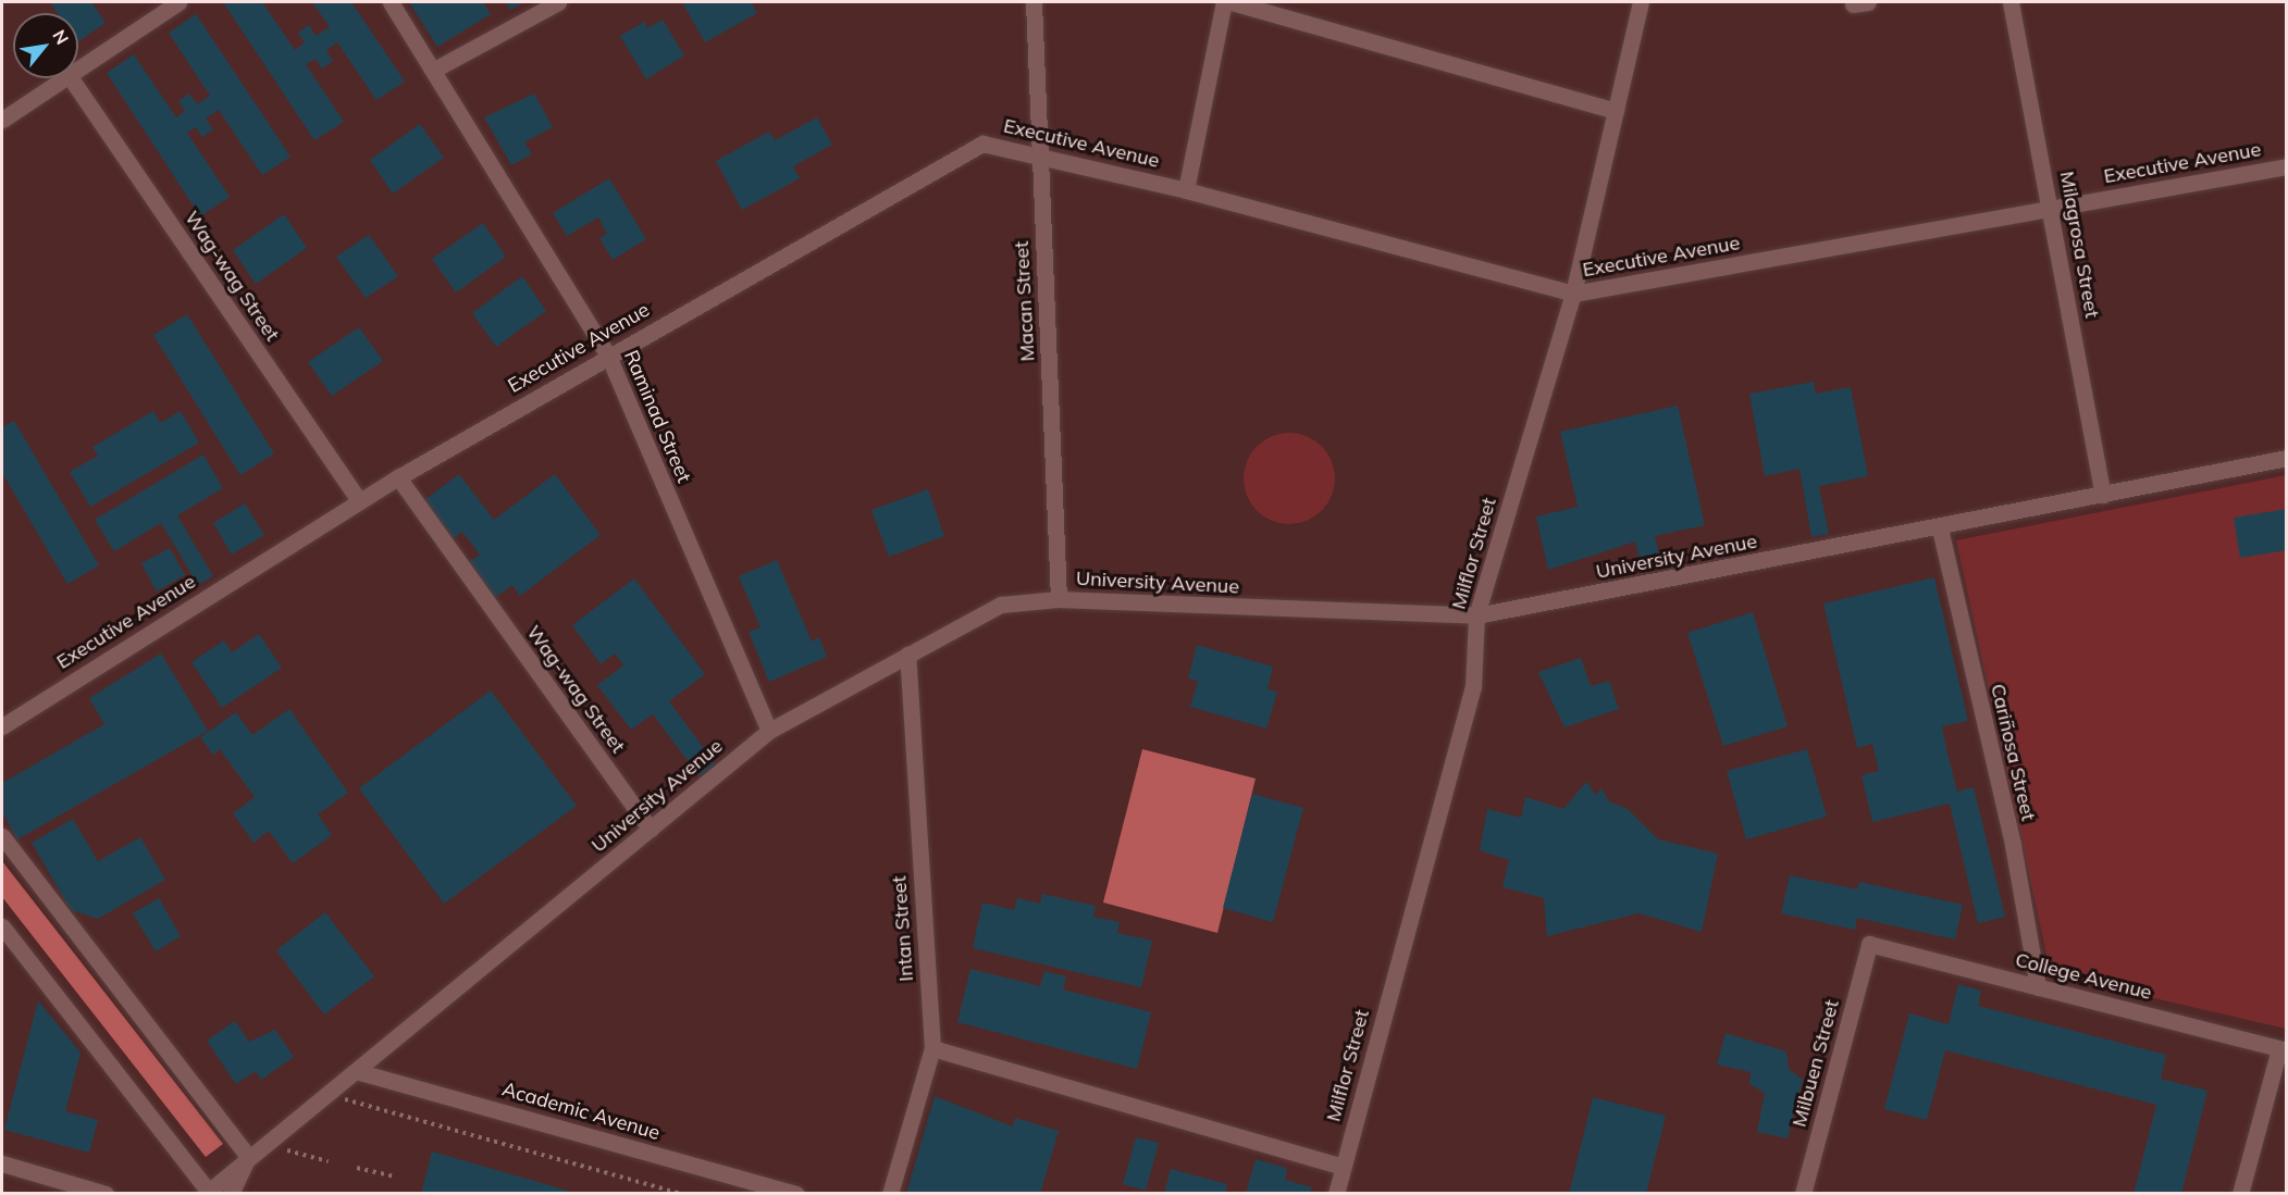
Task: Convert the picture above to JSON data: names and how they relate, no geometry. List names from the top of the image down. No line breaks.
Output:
{"streets":{"street":["Executive Avenue","Milagrosa Street","Wag-wag Street","Macan Street","Raminad Street","Milflor Street","University Avenue","Cariñosa Street","Intan Street","College Avenue","Milbuen Street","Academic Avenue"]},"crossings":[["Executive Avenue","Milagrosa Street"],["Executive Avenue","Wag-wag Street"],["Executive Avenue","Macan Street"],["Executive Avenue","Raminad Street"],["Executive Avenue","Milflor Street"],["Milagrosa Street","University Avenue"],["Wag-wag Street","University Avenue"],["Macan Street","University Avenue"],["Raminad Street","University Avenue"],["Milflor Street","University Avenue"],["University Avenue","Cariñosa Street"],["University Avenue","Intan Street"],["University Avenue","Academic Avenue"],["Cariñosa Street","College Avenue"],["College Avenue","Milbuen Street"]],"north":"top right"}
